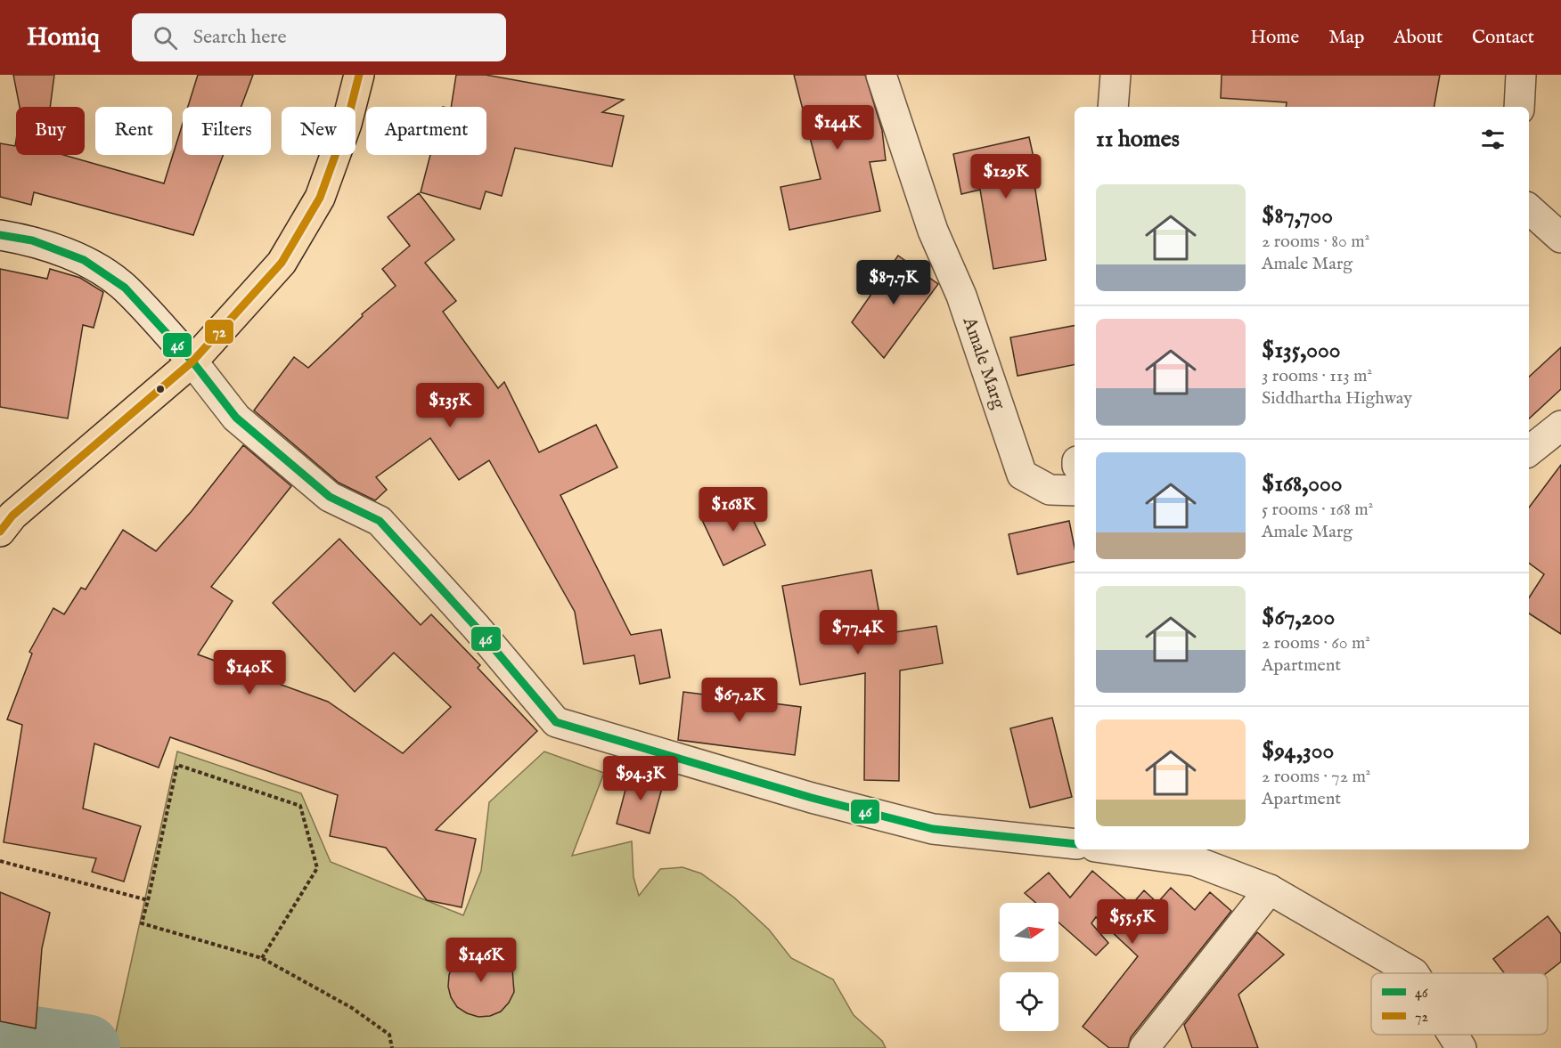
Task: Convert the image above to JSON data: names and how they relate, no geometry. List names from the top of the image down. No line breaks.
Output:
{"streets":{"street":["Amale Marg"]},"lines":["transit line 72","transit line 46"],"legend":["46","72"],"north":"right","page":{"header":"Homiq","search":"Search here","nav":["Home","Map","About","Contact"],"price":["$144K","$129K","$87.7K","$135K","$168K","$77.4K","$140K","$67.2K","$94.3K","$55.5K","$146K"],"chip":["Buy","Rent","Filters","New","Apartment"],"heading":"11 homes","list":[{"name":"$87,700","note":"2 rooms · 80 m² · Amale Marg"},{"name":"$135,000","note":"3 rooms · 113 m² · Siddhartha Highway"},{"name":"$168,000","note":"5 rooms · 168 m² · Amale Marg"},{"name":"$67,200","note":"2 rooms · 60 m² · Apartment"},{"name":"$94,300","note":"2 rooms · 72 m² · Apartment"}]}}
